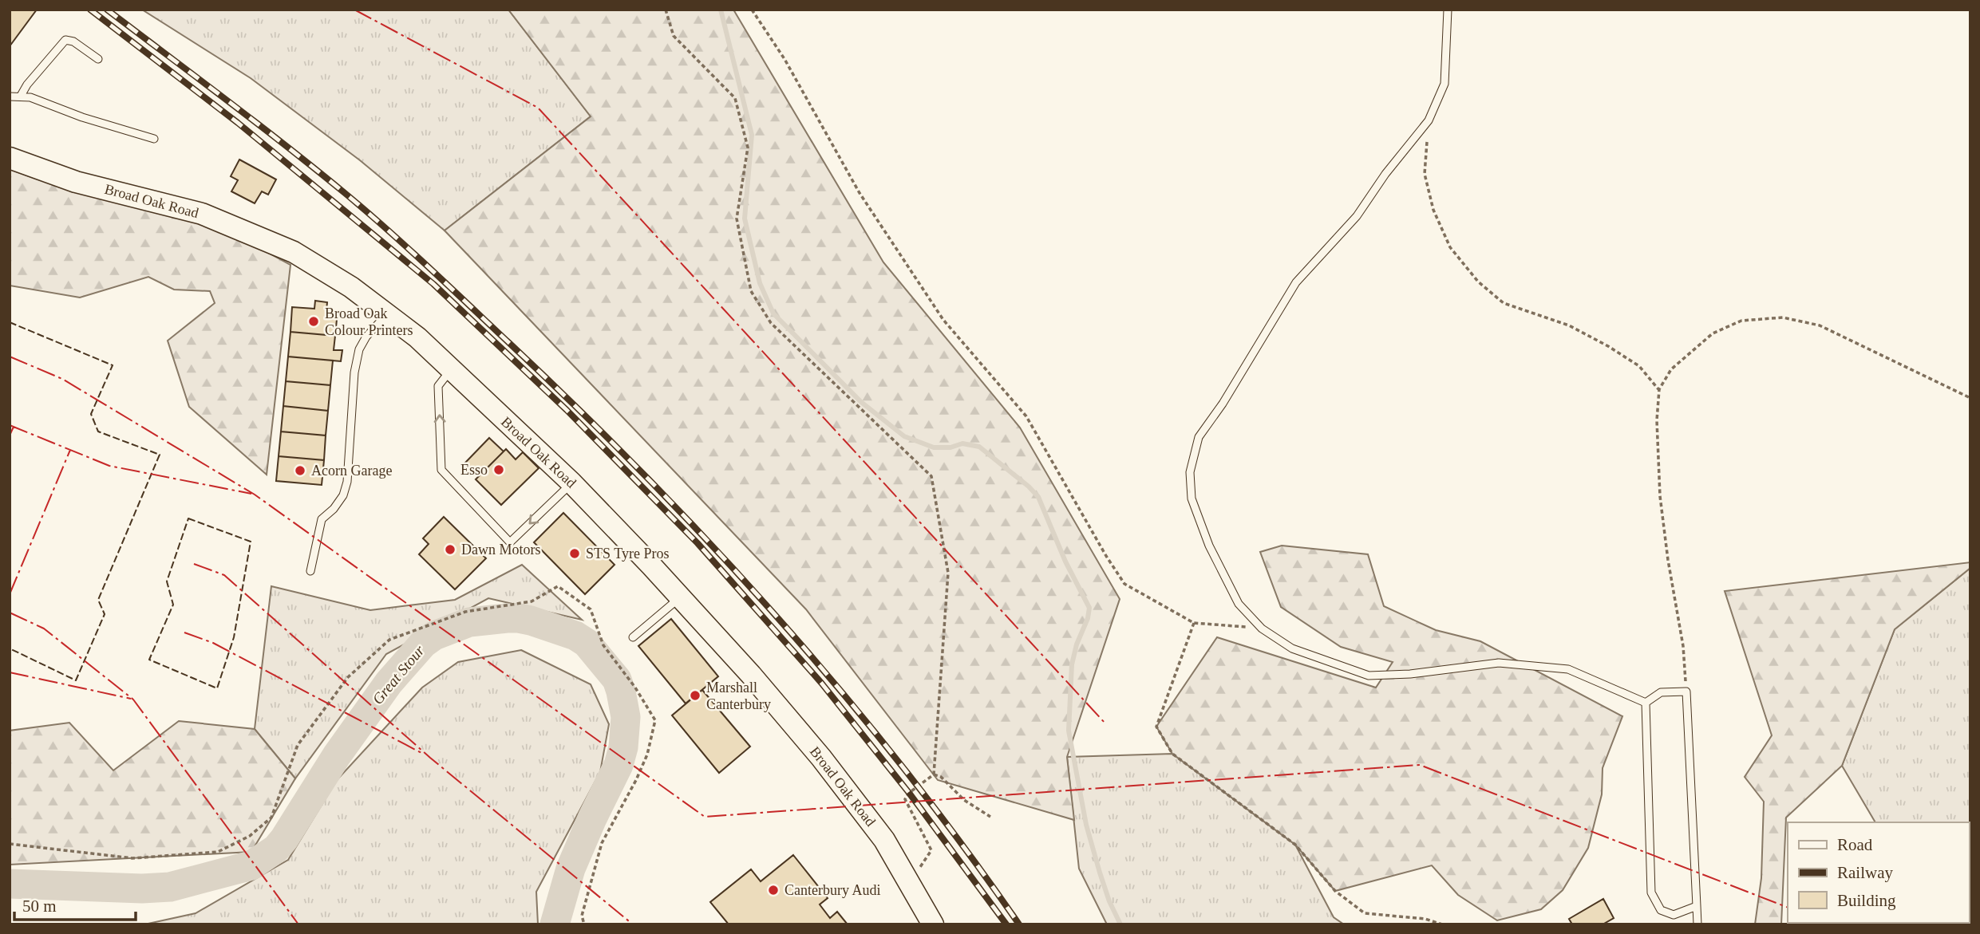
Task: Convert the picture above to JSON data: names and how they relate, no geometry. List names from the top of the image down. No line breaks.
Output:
{"streets":{"street":["Broad Oak Road"]},"water":["Great Stour"],"places":["Broad Oak Colour Printers","Esso","Acorn Garage","Dawn Motors","STS Tyre Pros","Marshall Canterbury","Canterbury Audi"],"legend":["Road","Railway","Building"],"scale_bar":"50 m"}
